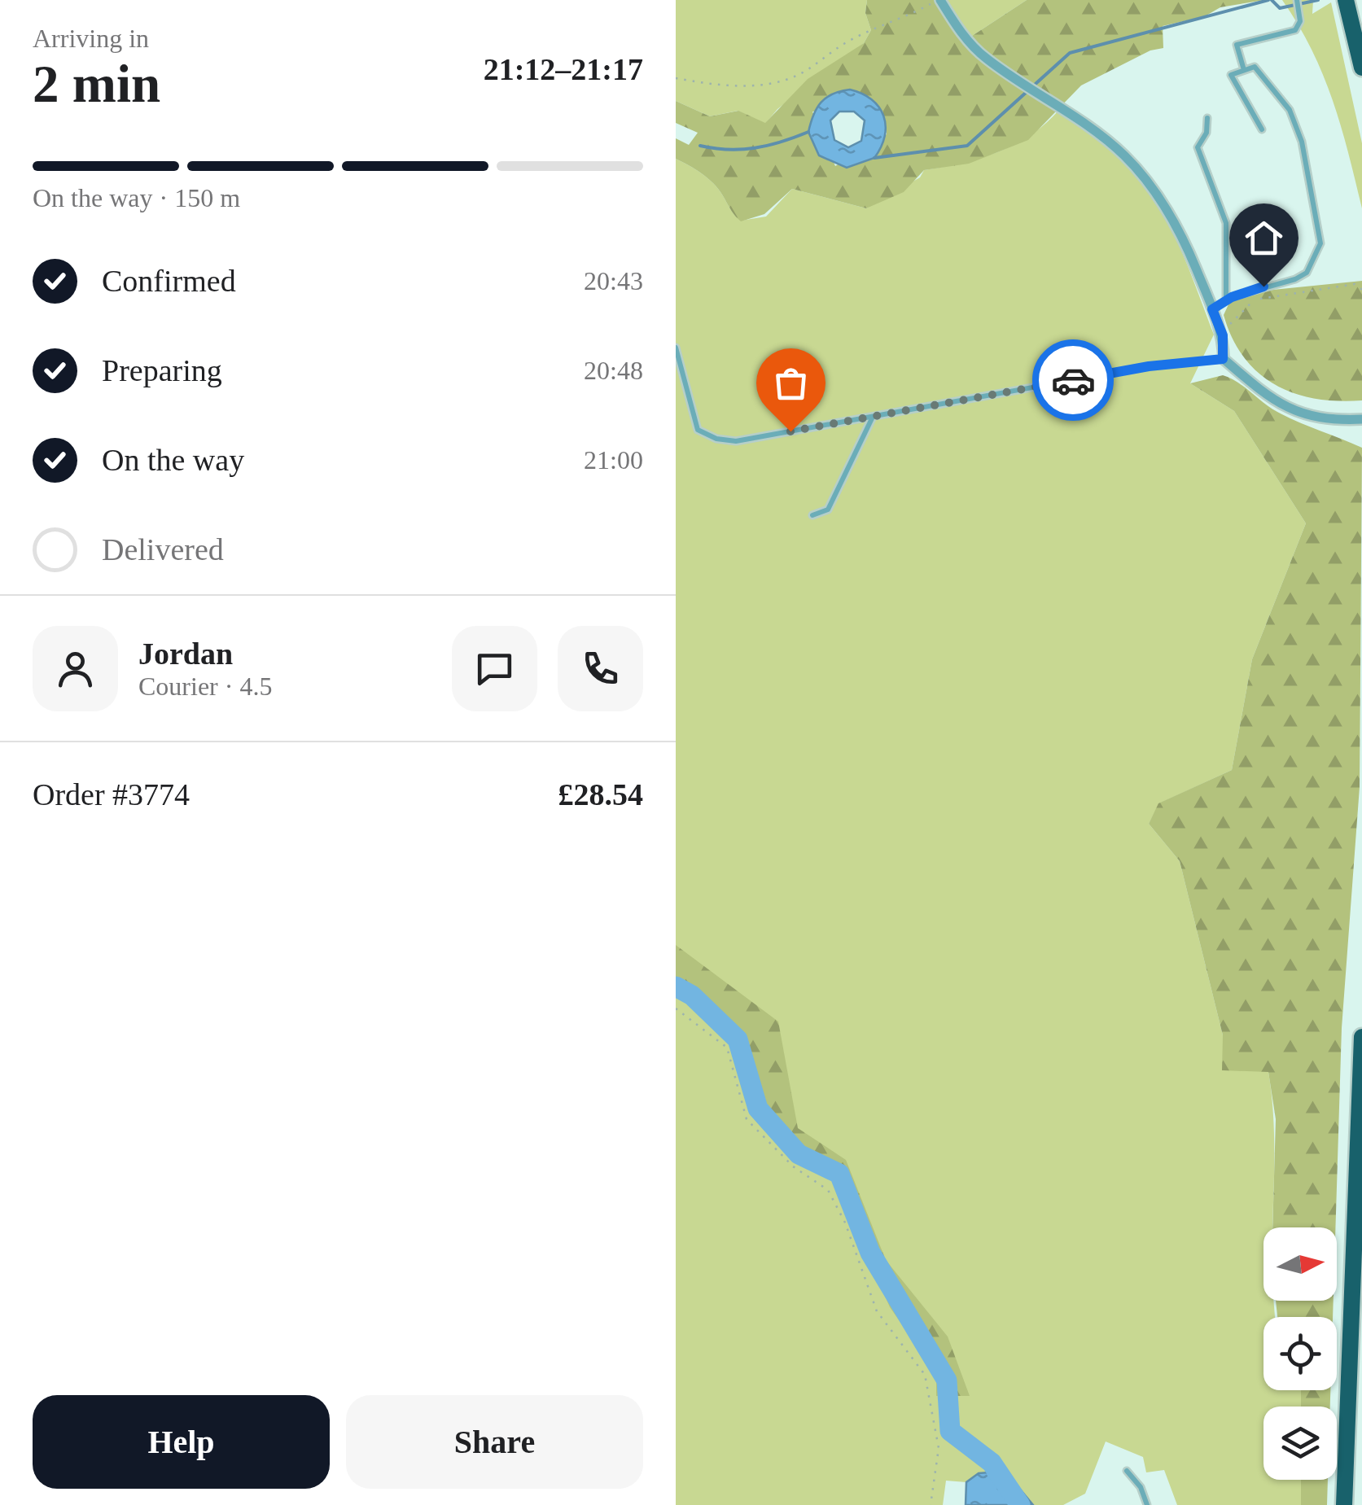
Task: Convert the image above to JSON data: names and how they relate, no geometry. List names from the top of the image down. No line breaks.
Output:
{"north":"right","page":{"heading":["2 min","Arriving in","21:12–21:17"],"panel":["Jordan","Courier · 4.5","Order #3774","£28.54"],"bar":"On the way · 150 m","list":[["Confirmed","20:43"],["Preparing","20:48"],["On the way","21:00"],"Delivered"],"buttons":["Help","Share"]}}
